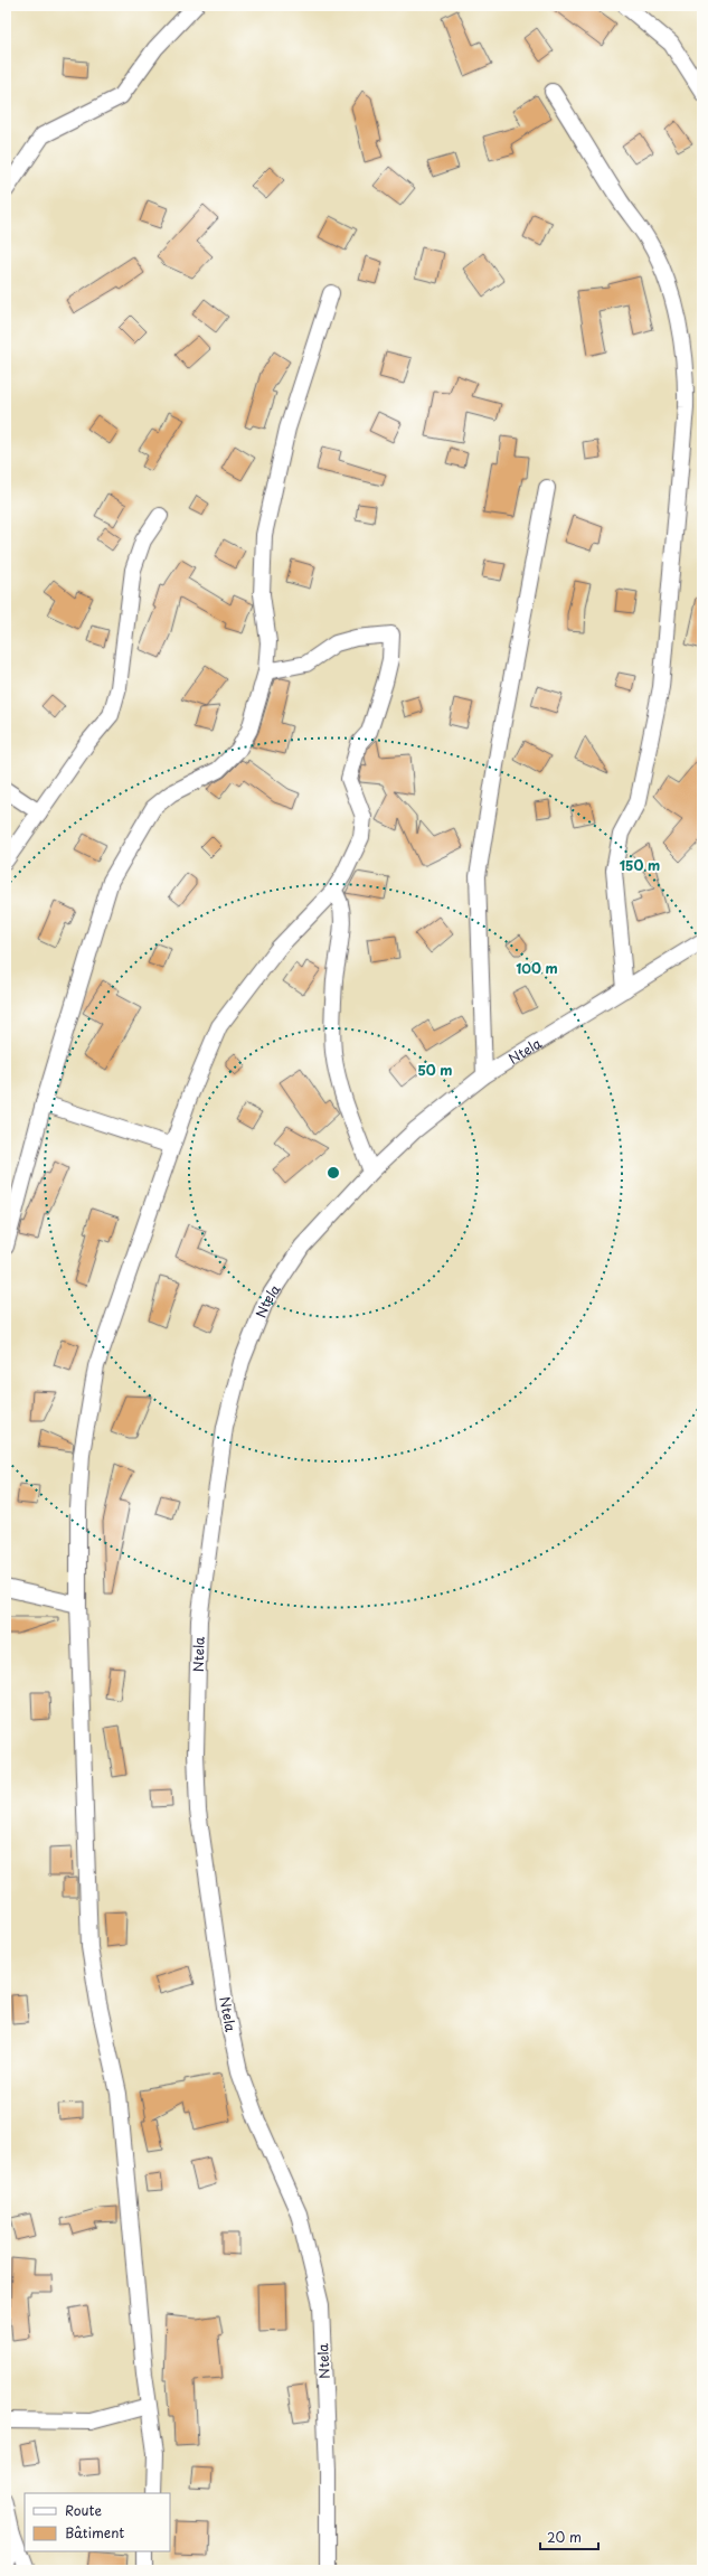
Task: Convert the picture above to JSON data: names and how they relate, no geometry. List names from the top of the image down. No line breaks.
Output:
{"streets":{"street":["Ntela"]},"legend":["Route","Bâtiment"],"scale_bar":"20 m","rings":["150 m","100 m","50 m"]}
